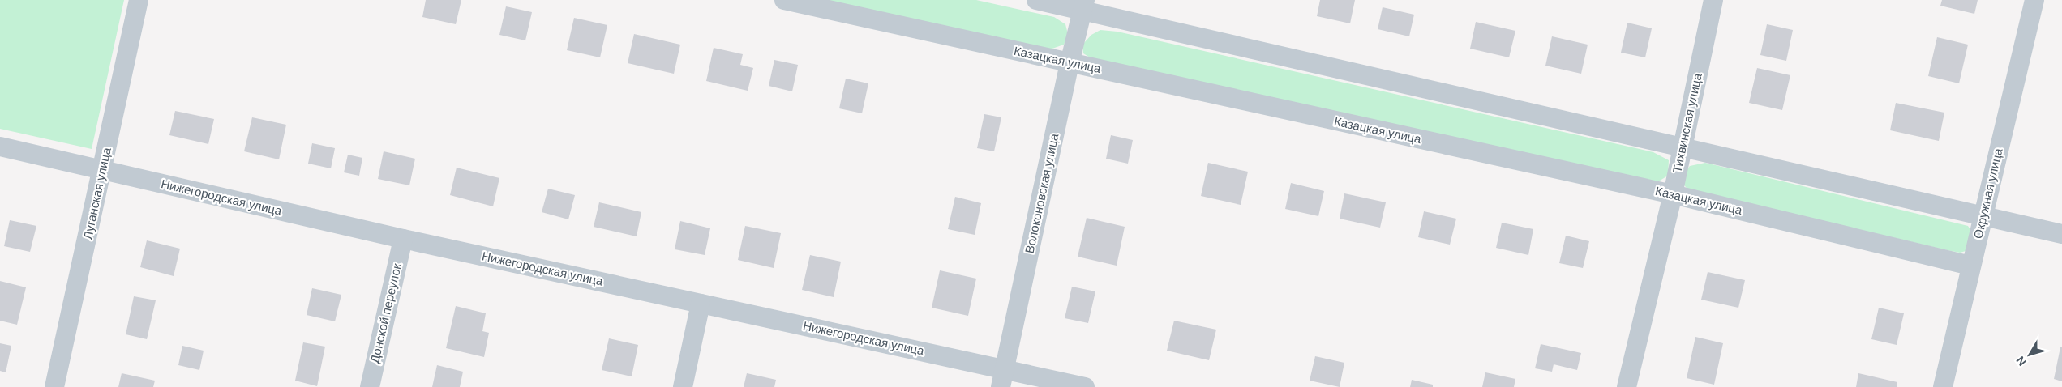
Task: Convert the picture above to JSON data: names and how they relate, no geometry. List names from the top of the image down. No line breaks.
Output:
{"streets":{"street":["Казацкая улица","Тихвинская улица","Луганская улица","Волоконовская улица","Окружная улица","Нижегородская улица","Донской переулок"]},"crossings":[["Казацкая улица","Тихвинская улица"],["Казацкая улица","Волоконовская улица"],["Казацкая улица","Окружная улица"],["Луганская улица","Нижегородская улица"],["Волоконовская улица","Нижегородская улица"],["Нижегородская улица","Донской переулок"]],"north":"bottom left"}
